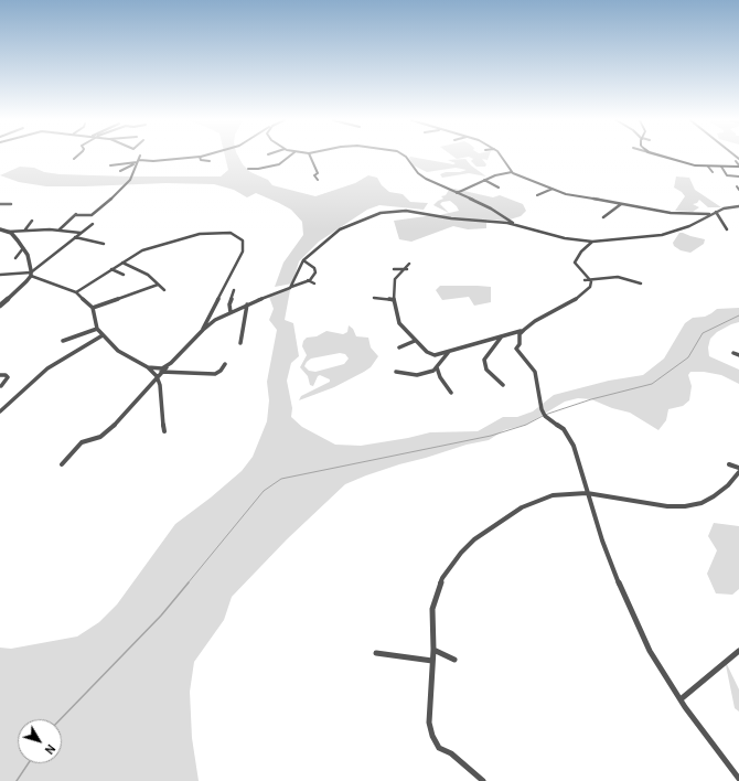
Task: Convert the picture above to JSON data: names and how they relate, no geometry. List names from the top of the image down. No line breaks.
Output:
{"north":"bottom right"}
